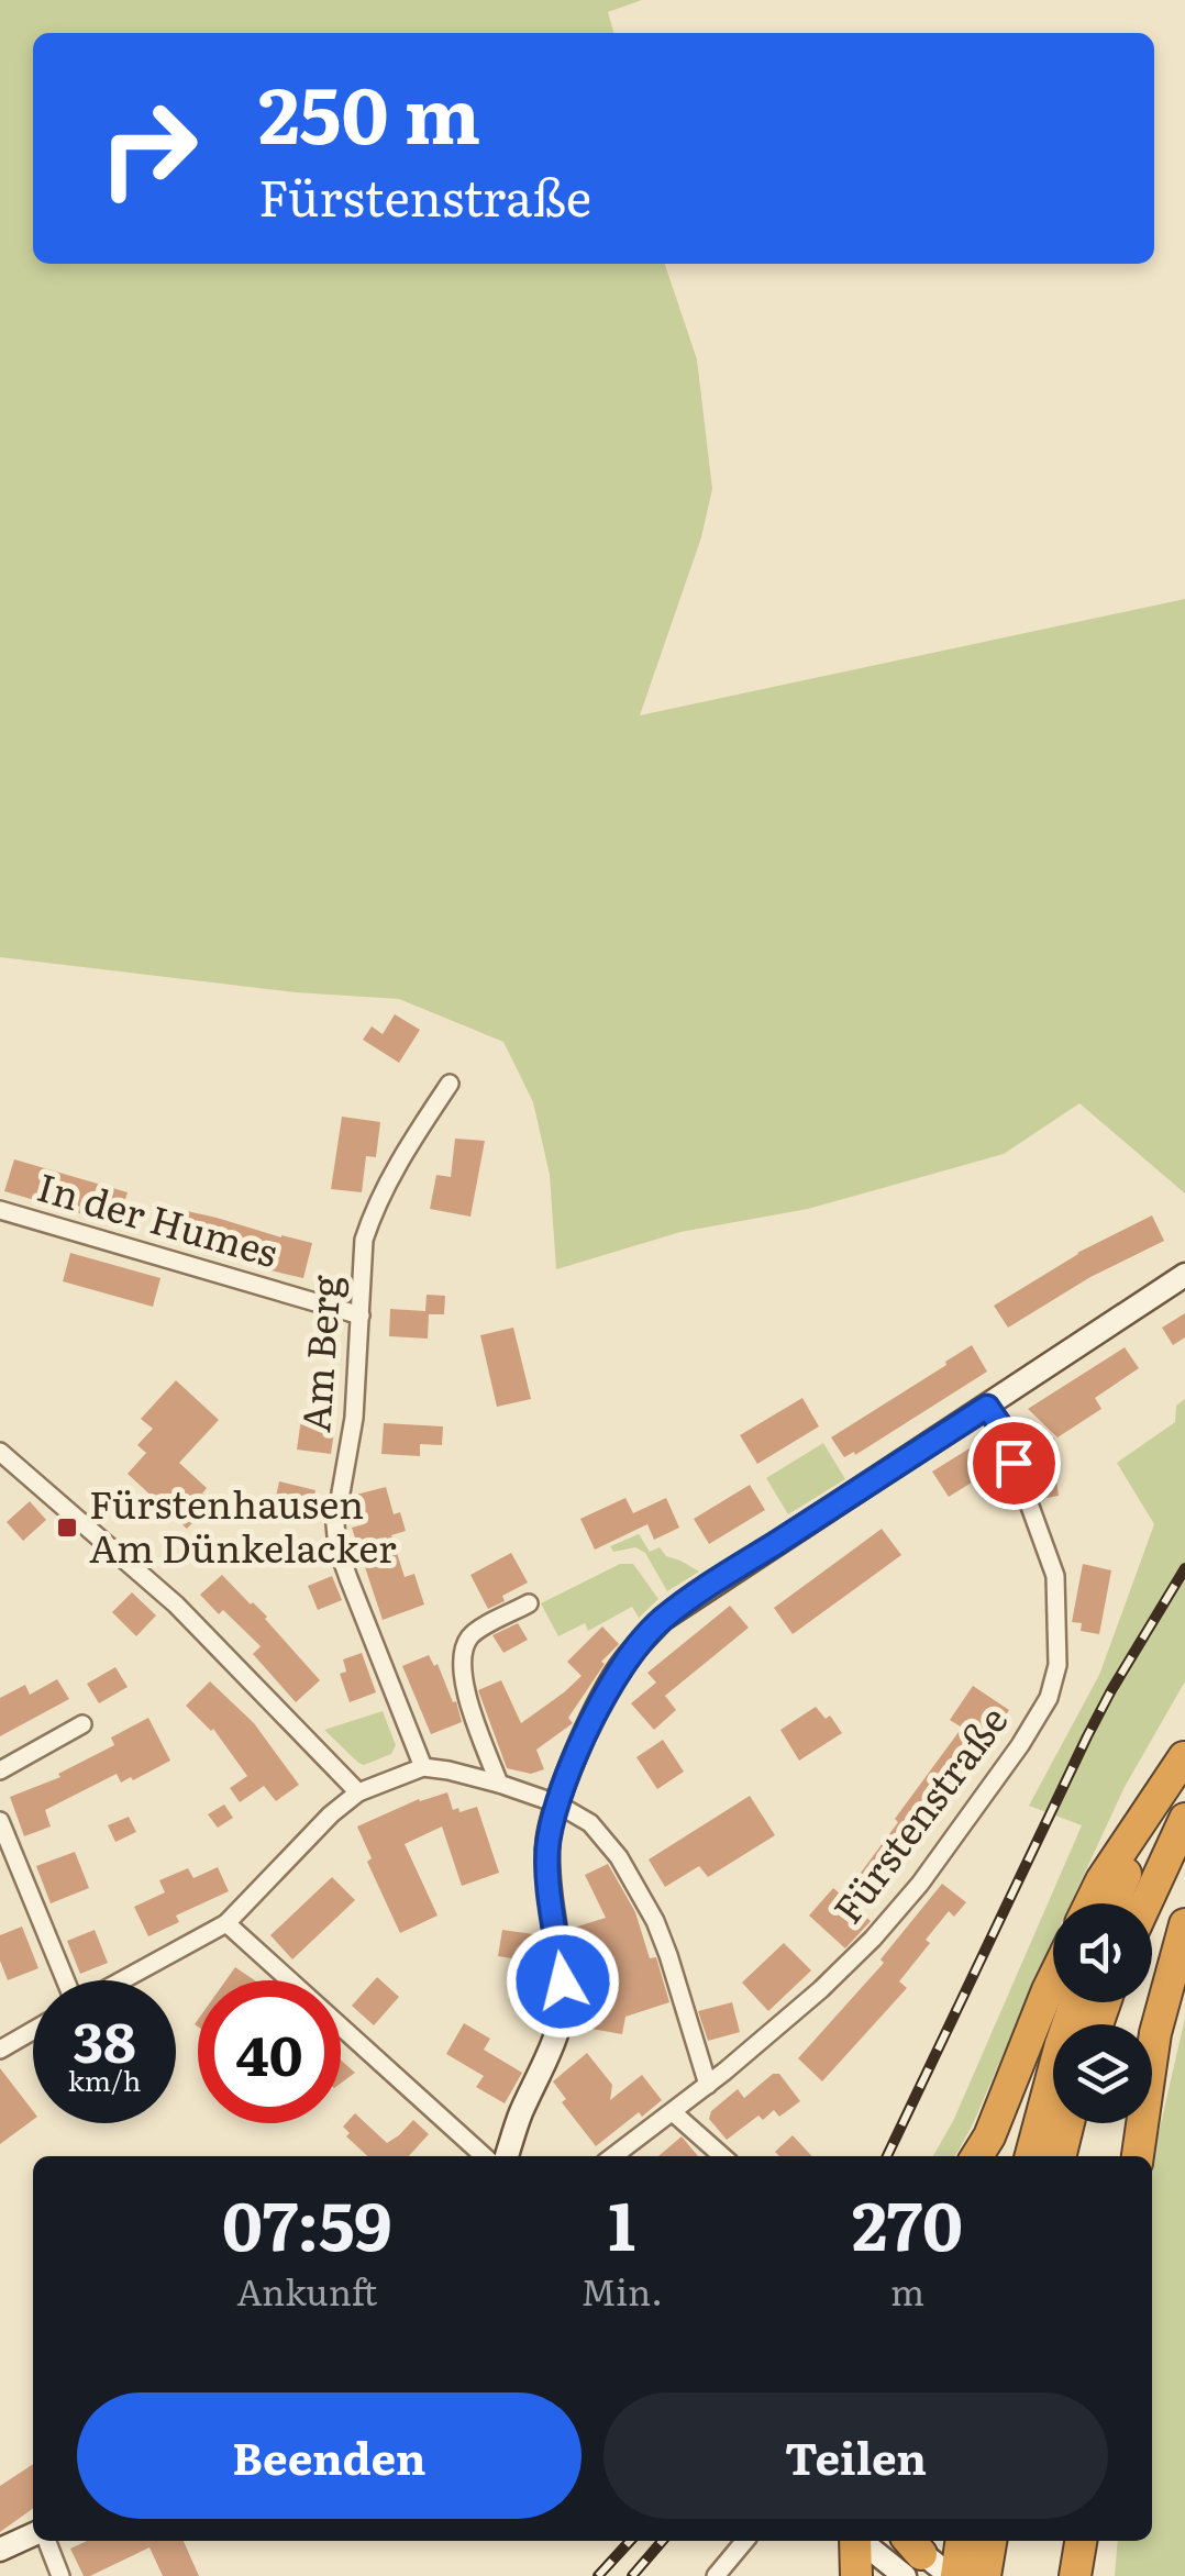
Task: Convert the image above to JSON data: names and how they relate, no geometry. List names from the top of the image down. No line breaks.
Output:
{"streets":{"street":["In der Humes","Am Berg","Fürstenstraße"]},"crossings":[["In der Humes","Am Berg"]],"places":{"transit":["Fürstenhausen Am Dünkelacker"]},"page":{"turn":["250 m","Fürstenstraße"],"speed":"38 km/h","limit":"40","eta":["07:59","Ankunft","1","Min.","270","m"],"buttons":["Beenden","Teilen"]}}
